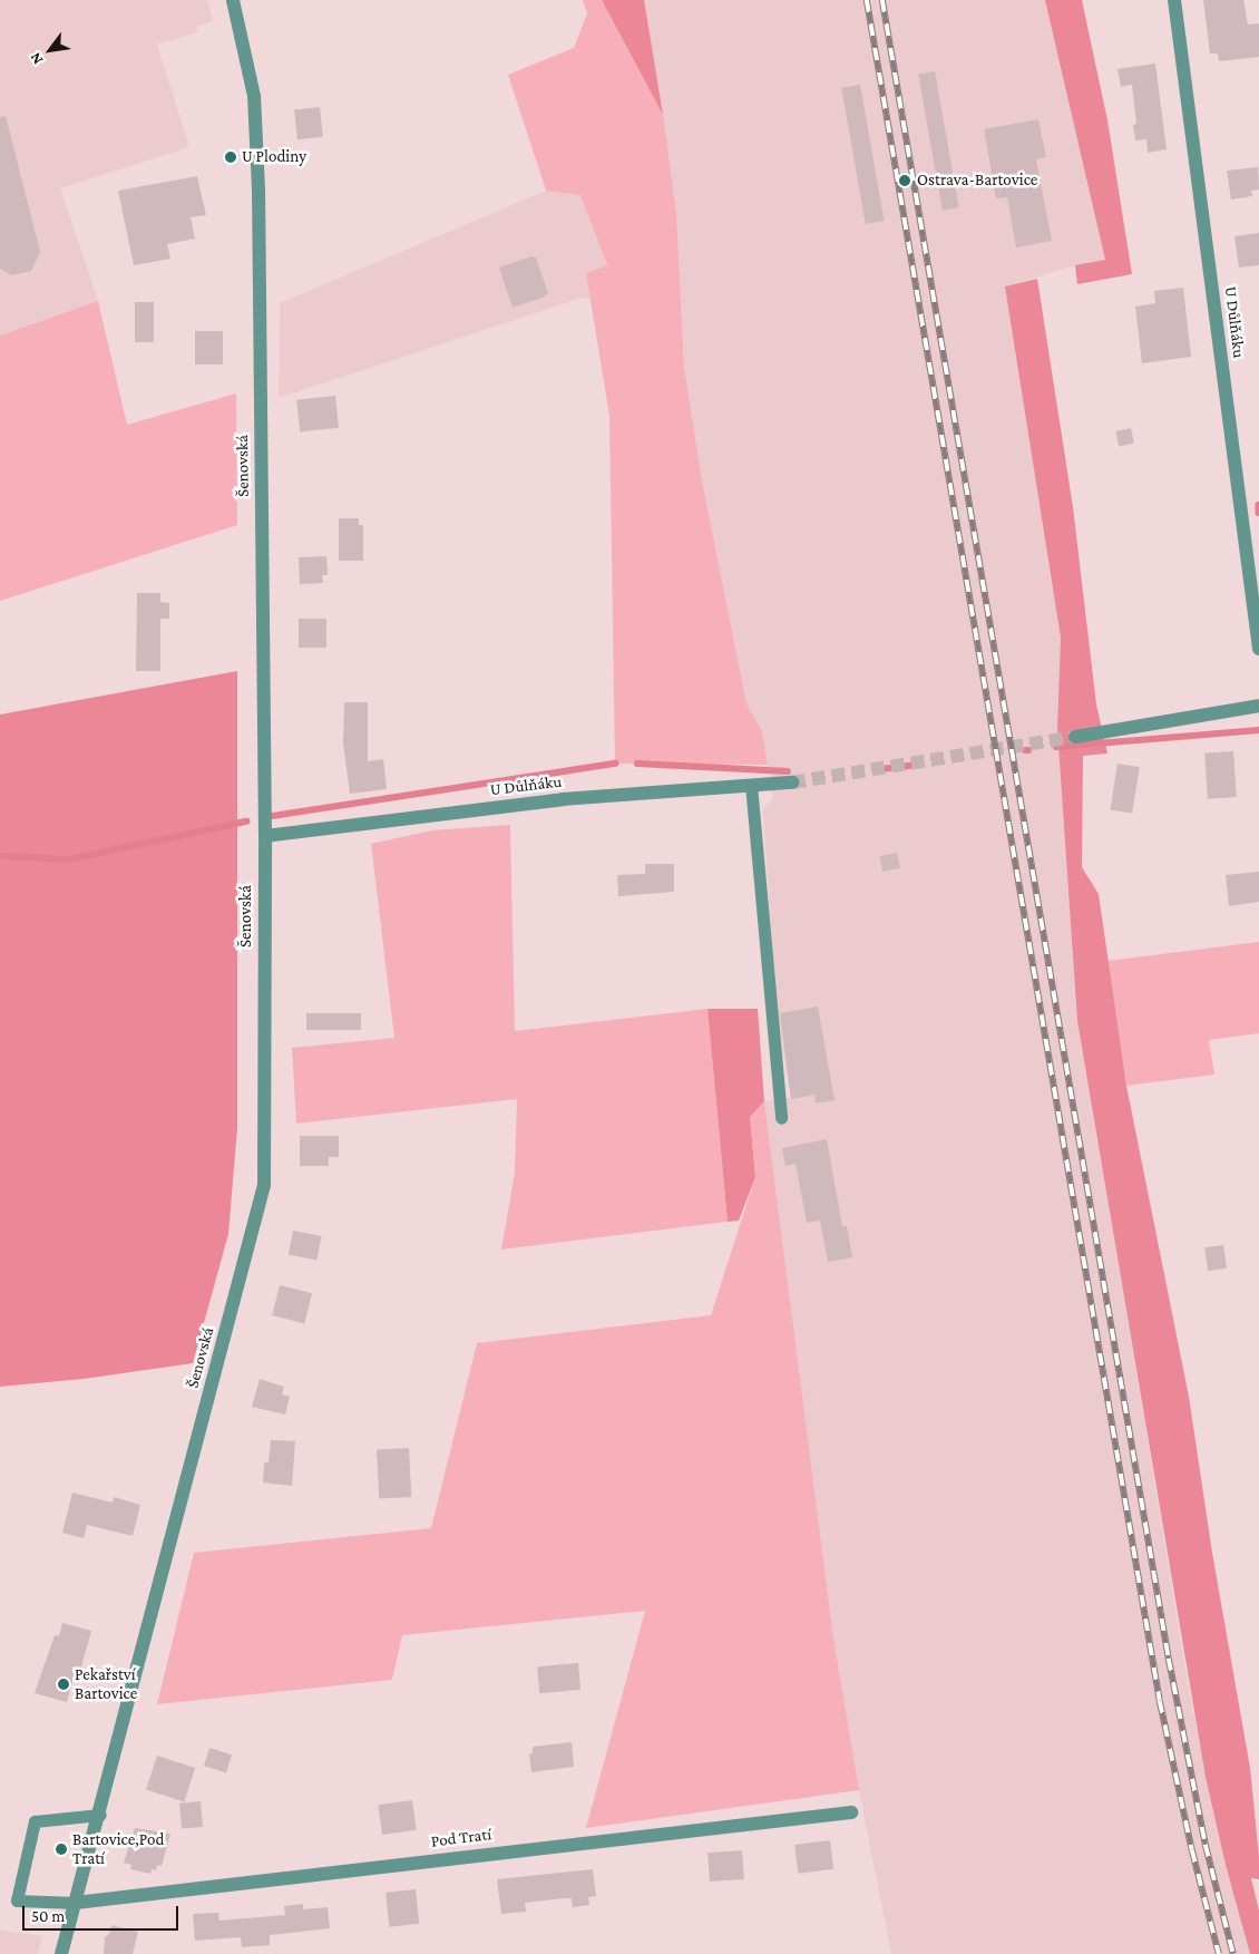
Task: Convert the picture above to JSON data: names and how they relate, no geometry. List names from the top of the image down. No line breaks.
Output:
{"streets":{"street":["U Důlňáku","Šenovská","Pod Tratí"]},"crossings":[["U Důlňáku","Šenovská"],["Šenovská","Pod Tratí"]],"places":["U Plodiny","Ostrava-Bartovice","Pekařství Bartovice","Bartovice,Pod Tratí"],"scale_bar":"50 m","north":"bottom left"}
